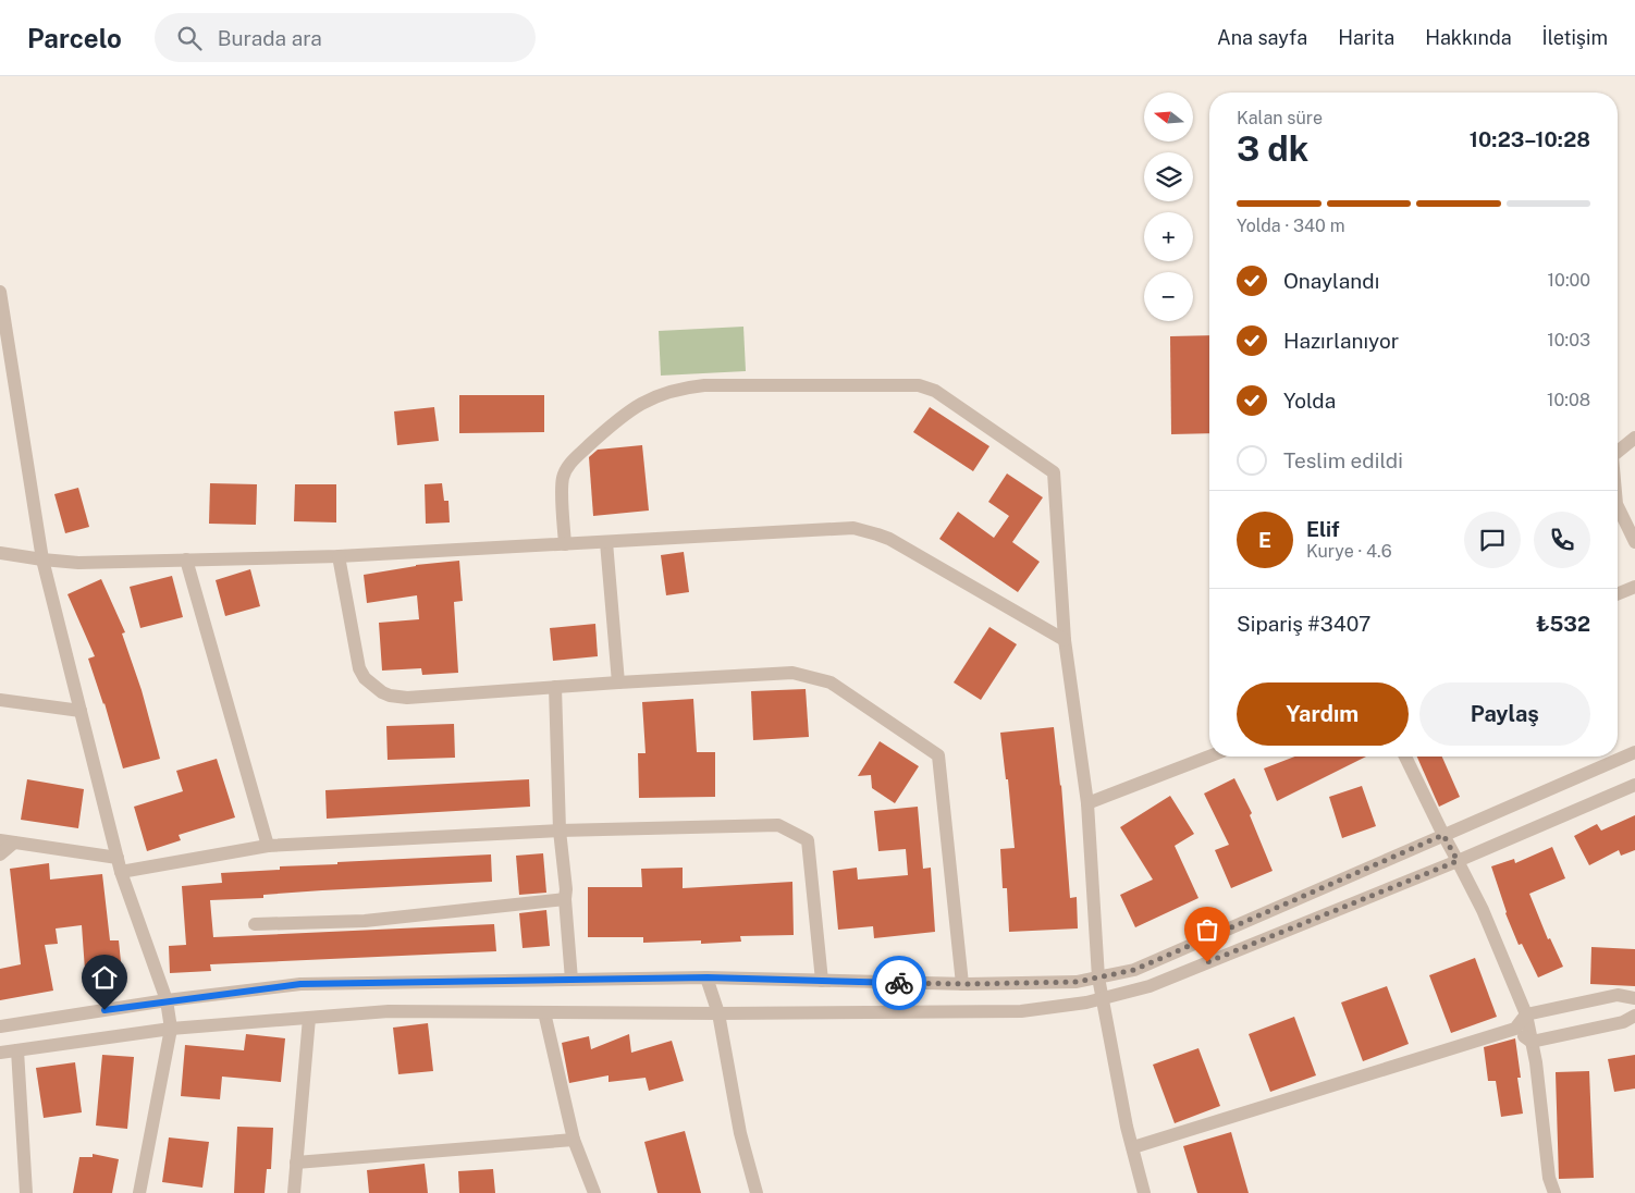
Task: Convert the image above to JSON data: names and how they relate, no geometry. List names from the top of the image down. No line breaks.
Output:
{"north":"left","page":{"header":"Parcelo","search":"Burada ara","nav":["Ana sayfa","Harita","Hakkında","İletişim"],"map_buttons":["+","−"],"heading":["3 dk","Kalan süre","10:23–10:28"],"panel":["Elif","Kurye · 4.6","Sipariş #3407","₺532"],"bar":"Yolda · 340 m","list":[["Onaylandı","10:00"],["Hazırlanıyor","10:03"],["Yolda","10:08"],"Teslim edildi"],"round":"E","buttons":["Yardım","Paylaş"]}}
